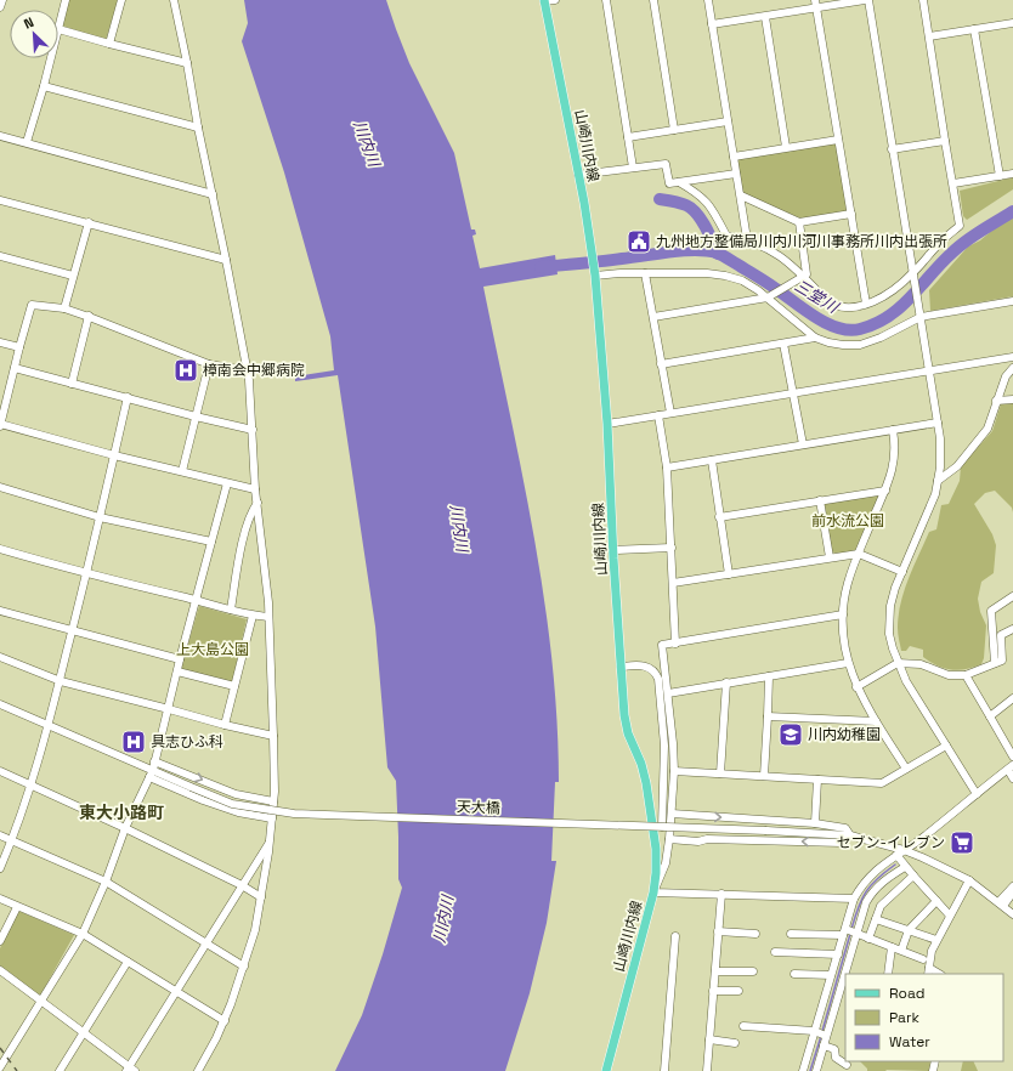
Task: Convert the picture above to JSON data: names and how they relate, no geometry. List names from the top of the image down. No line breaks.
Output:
{"streets":{"main road":["山崎川内線"],"street":["天大橋"]},"districts":["東大小路町"],"water":["川内川","三堂川"],"parks":["前水流公園","上大島公園"],"places":{"public building":["九州地方整備局川内川河川事務所川内出張所"],"hospital":["樟南会中郷病院","具志ひふ科"],"school or university":["川内幼稚園"],"supermarket":["セブン-イレブン"]},"legend":["Road","Park","Water"],"north":"top left"}
